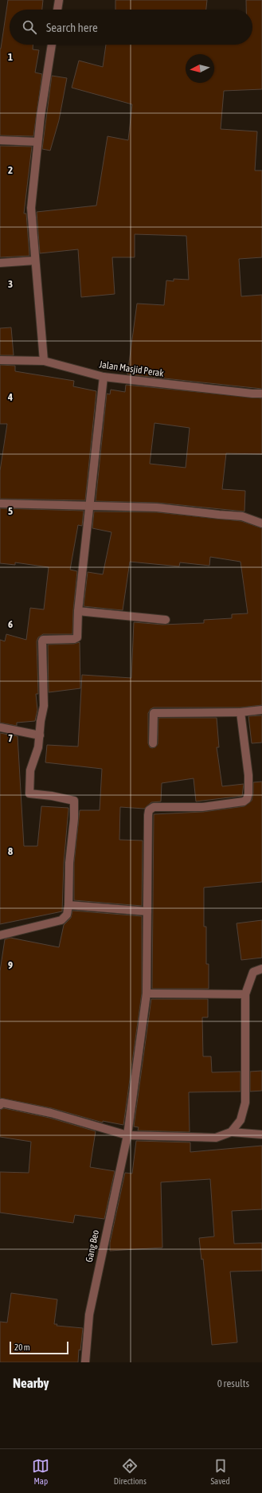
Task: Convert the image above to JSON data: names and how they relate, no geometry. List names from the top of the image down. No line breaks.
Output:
{"streets":{"street":["Jalan Masjid Perak","Gang Beo"]},"scale_bar":"20 m","north":"left","page":{"search":"Search here","scale":"20 m","heading":["Nearby","0 results"],"nav":["Map","Directions","Saved"]},"grid":{"rows":["1","2","3","4","5","6","7","8","9"]}}
